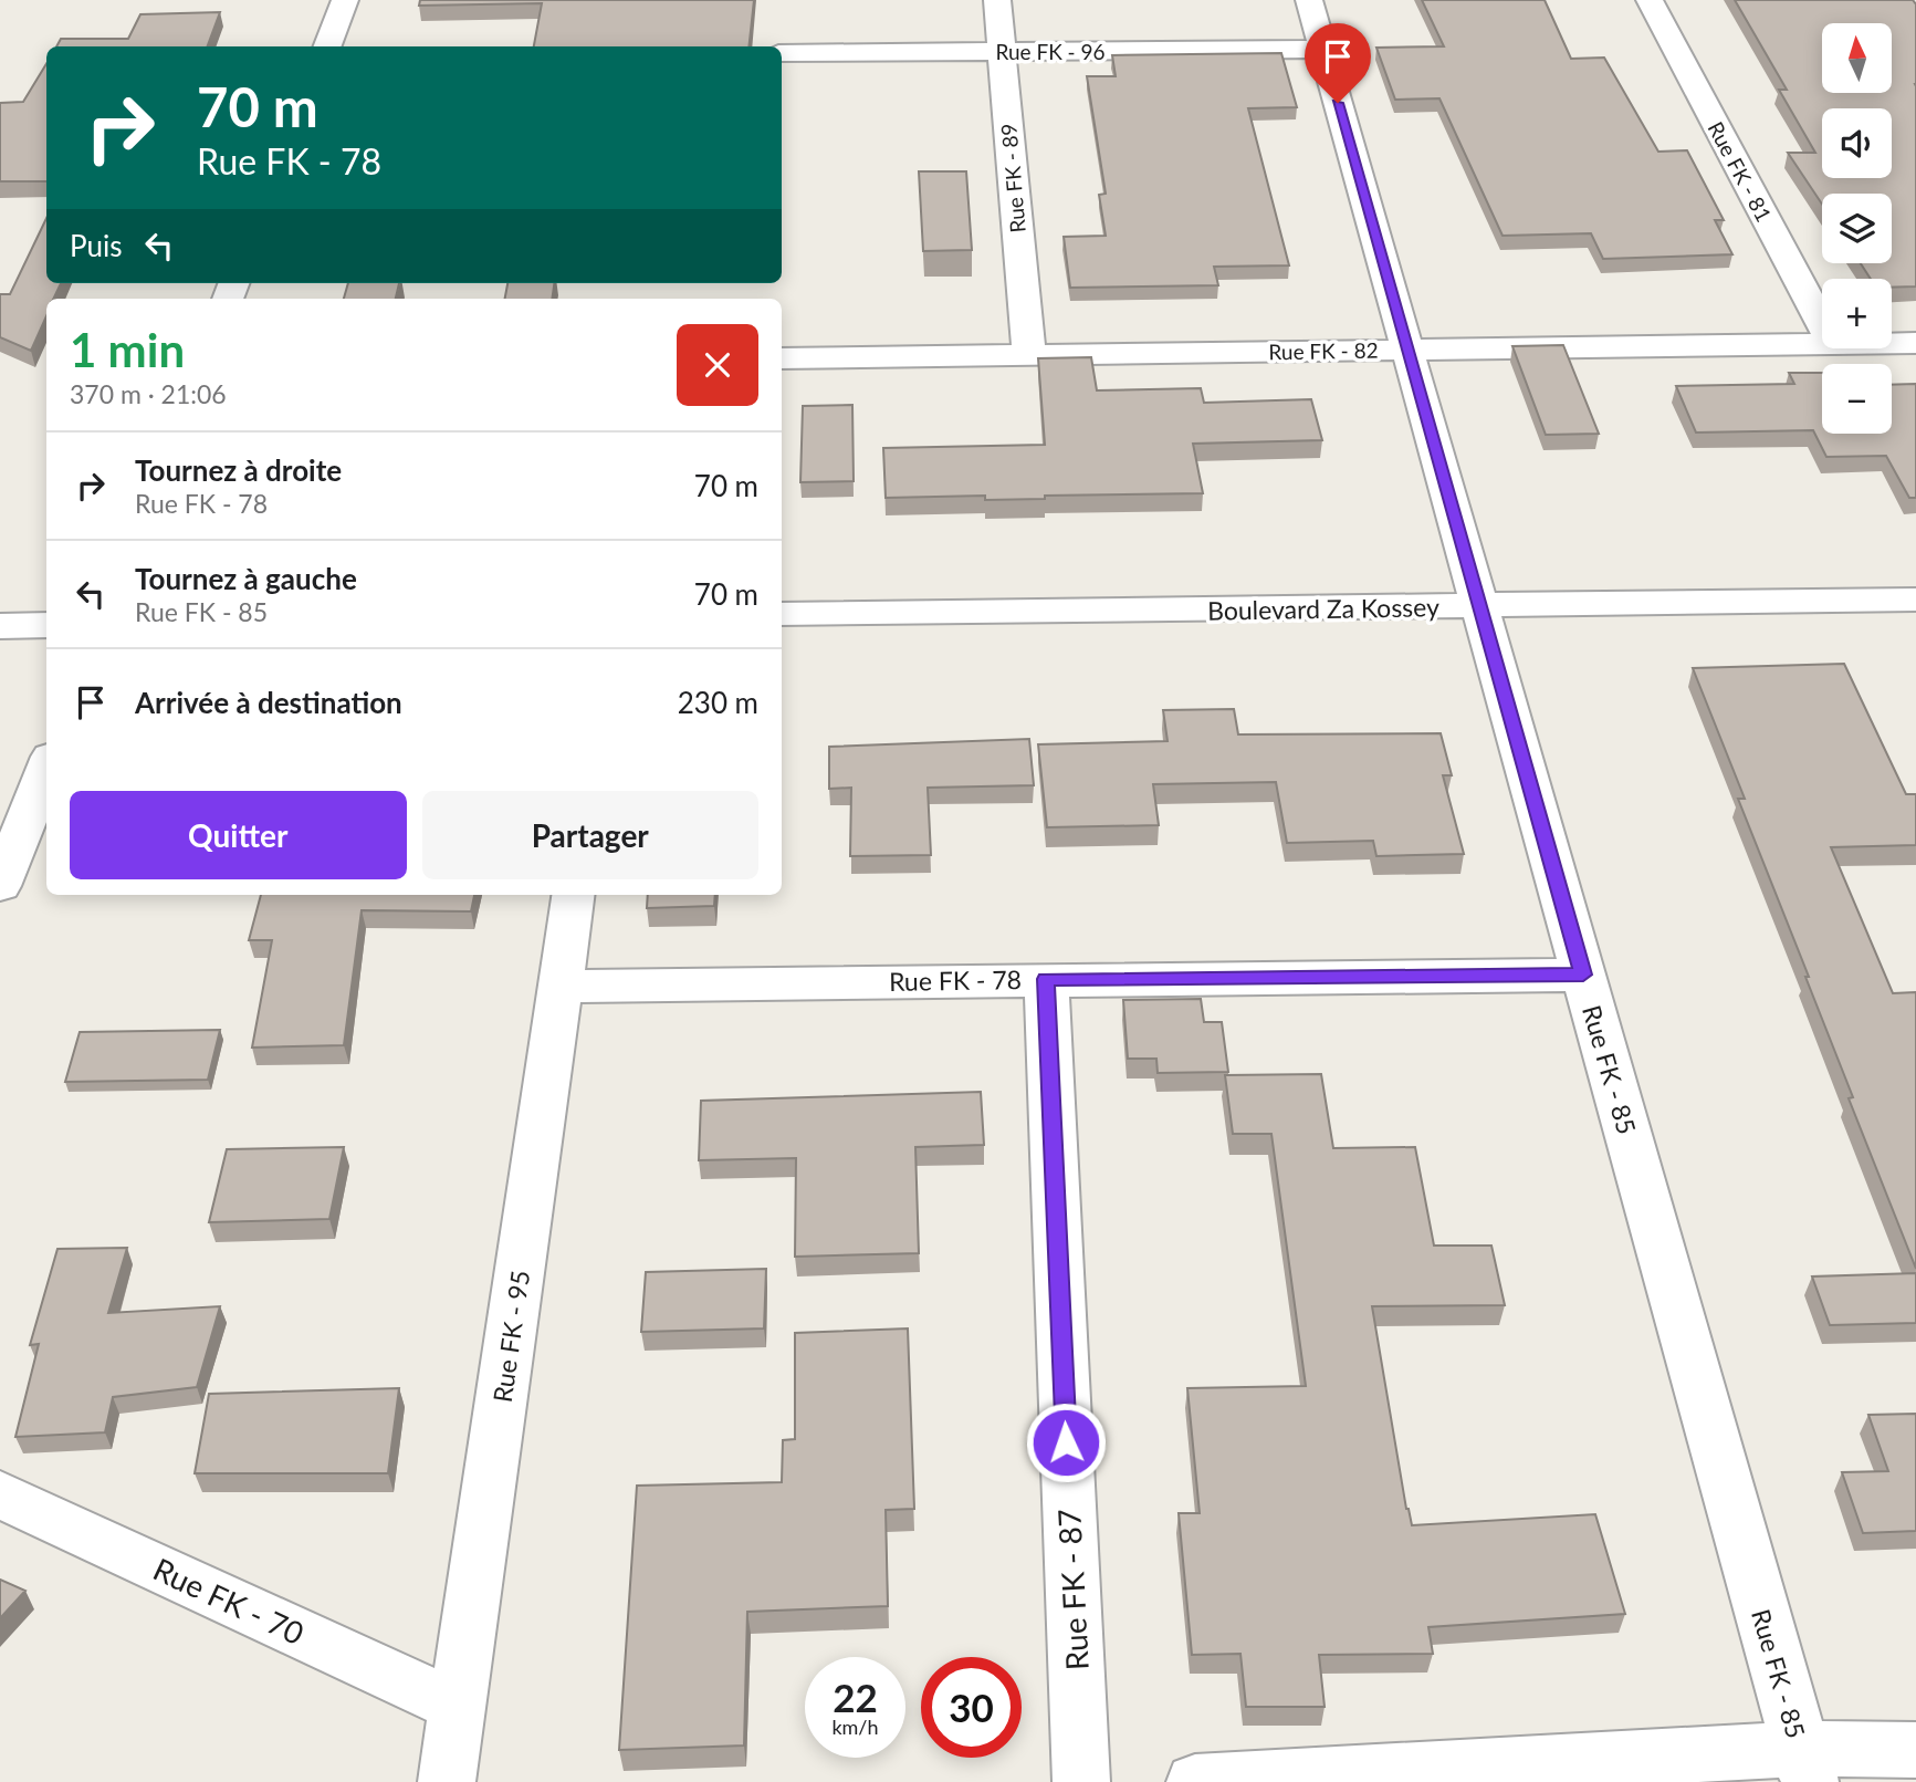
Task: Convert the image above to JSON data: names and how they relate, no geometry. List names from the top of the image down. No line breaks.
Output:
{"streets":{"street":["Rue FK - 96","Rue FK - 81","Rue FK - 89","Rue FK - 82","Boulevard Za Kossey","Rue FK - 78","Rue FK - 85","Rue FK - 95","Rue FK - 87","Rue FK - 70"]},"crossings":[["Rue FK - 96","Rue FK - 89"],["Rue FK - 96","Rue FK - 85"],["Rue FK - 89","Rue FK - 82"],["Rue FK - 82","Rue FK - 85"],["Boulevard Za Kossey","Rue FK - 85"],["Rue FK - 78","Rue FK - 85"],["Rue FK - 78","Rue FK - 95"],["Rue FK - 78","Rue FK - 87"],["Rue FK - 95","Rue FK - 70"]],"north":"top","page":{"map_buttons":["+","−"],"turn":["70 m","Rue FK - 78"],"then":"Puis","heading":["1 min","370 m · 21:06"],"list":[{"name":"Tournez à droite","note":"Rue FK - 78","value":"70 m"},{"name":"Tournez à gauche","note":"Rue FK - 85","value":"70 m"},{"name":"Arrivée à destination","value":"230 m"}],"buttons":["Quitter","Partager"],"speed":"22 km/h","limit":"30"}}
